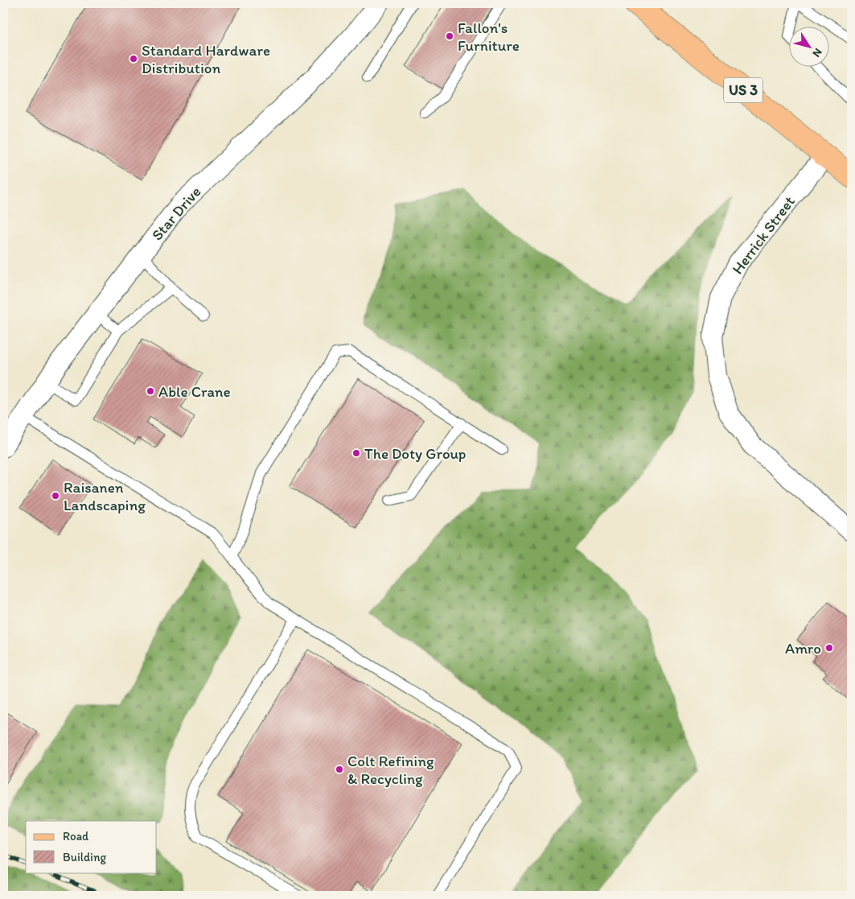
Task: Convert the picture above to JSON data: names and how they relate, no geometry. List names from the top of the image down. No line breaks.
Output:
{"streets":{"main road":["US 3"],"street":["Star Drive","Herrick Street"]},"crossings":[["US 3","Herrick Street"]],"places":["Fallon's Furniture","Standard Hardware Distribution","Able Crane","The Doty Group","Raisanen Landscaping","Amro","Colt Refining & Recycling"],"legend":["Road","Building"],"north":"bottom right"}
